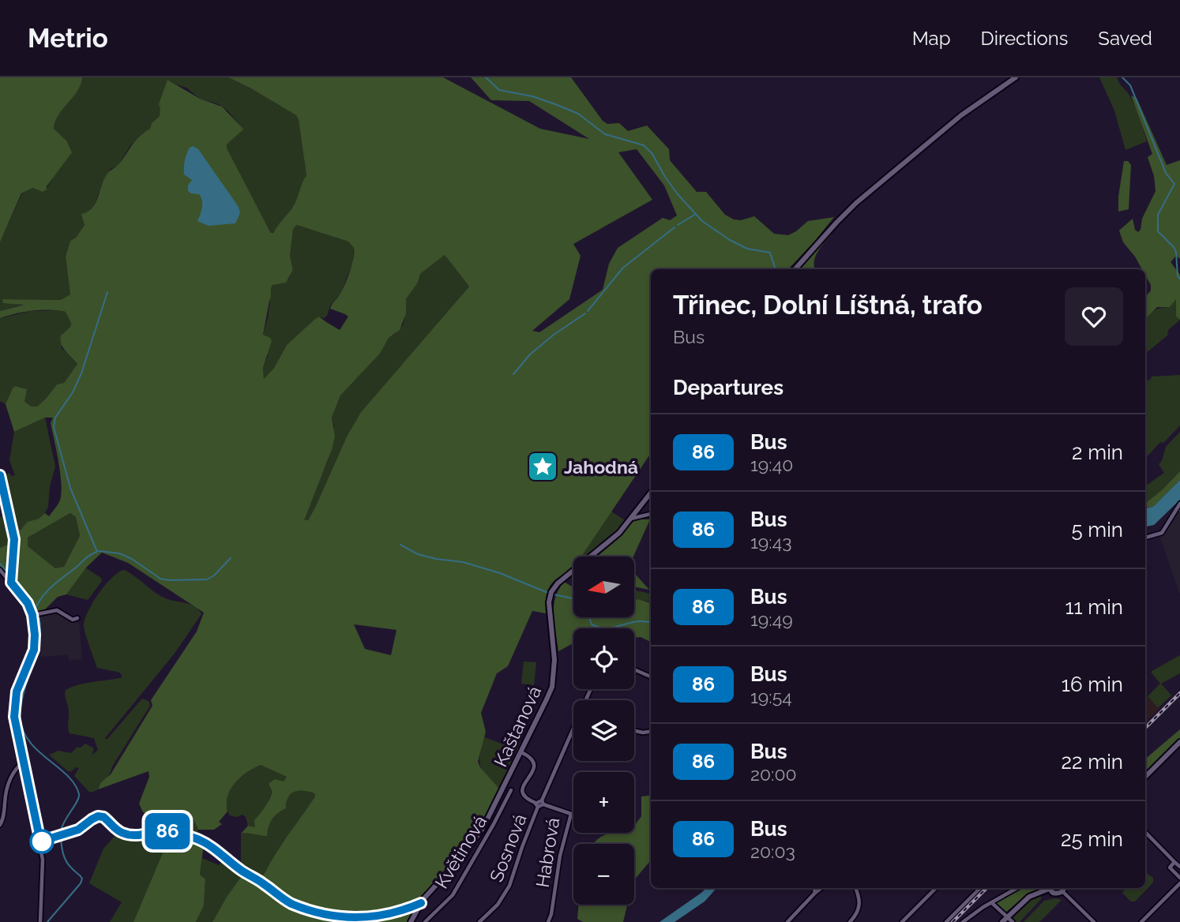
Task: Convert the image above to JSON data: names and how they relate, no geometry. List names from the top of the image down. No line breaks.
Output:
{"streets":{"street":["Kaštanová","Sosnová","Květinová","Habrová"]},"crossings":[["Sosnová","Habrová"]],"places":{"place":["Jahodná"]},"lines":["bus line 86"],"north":"left","page":{"header":"Metrio","nav":["Map","Directions","Saved"],"on_map":"86","heading":[["Třinec, Dolní Líštná, trafo","Bus"],"Departures"],"list":[{"mark":"86","name":"Bus","note":"19:40","value":"2 min"},{"mark":"86","name":"Bus","note":"19:43","value":"5 min"},{"mark":"86","name":"Bus","note":"19:49","value":"11 min"},{"mark":"86","name":"Bus","note":"19:54","value":"16 min"},{"mark":"86","name":"Bus","note":"20:00","value":"22 min"},{"mark":"86","name":"Bus","note":"20:03","value":"25 min"}],"map_buttons":["+","−"]}}
